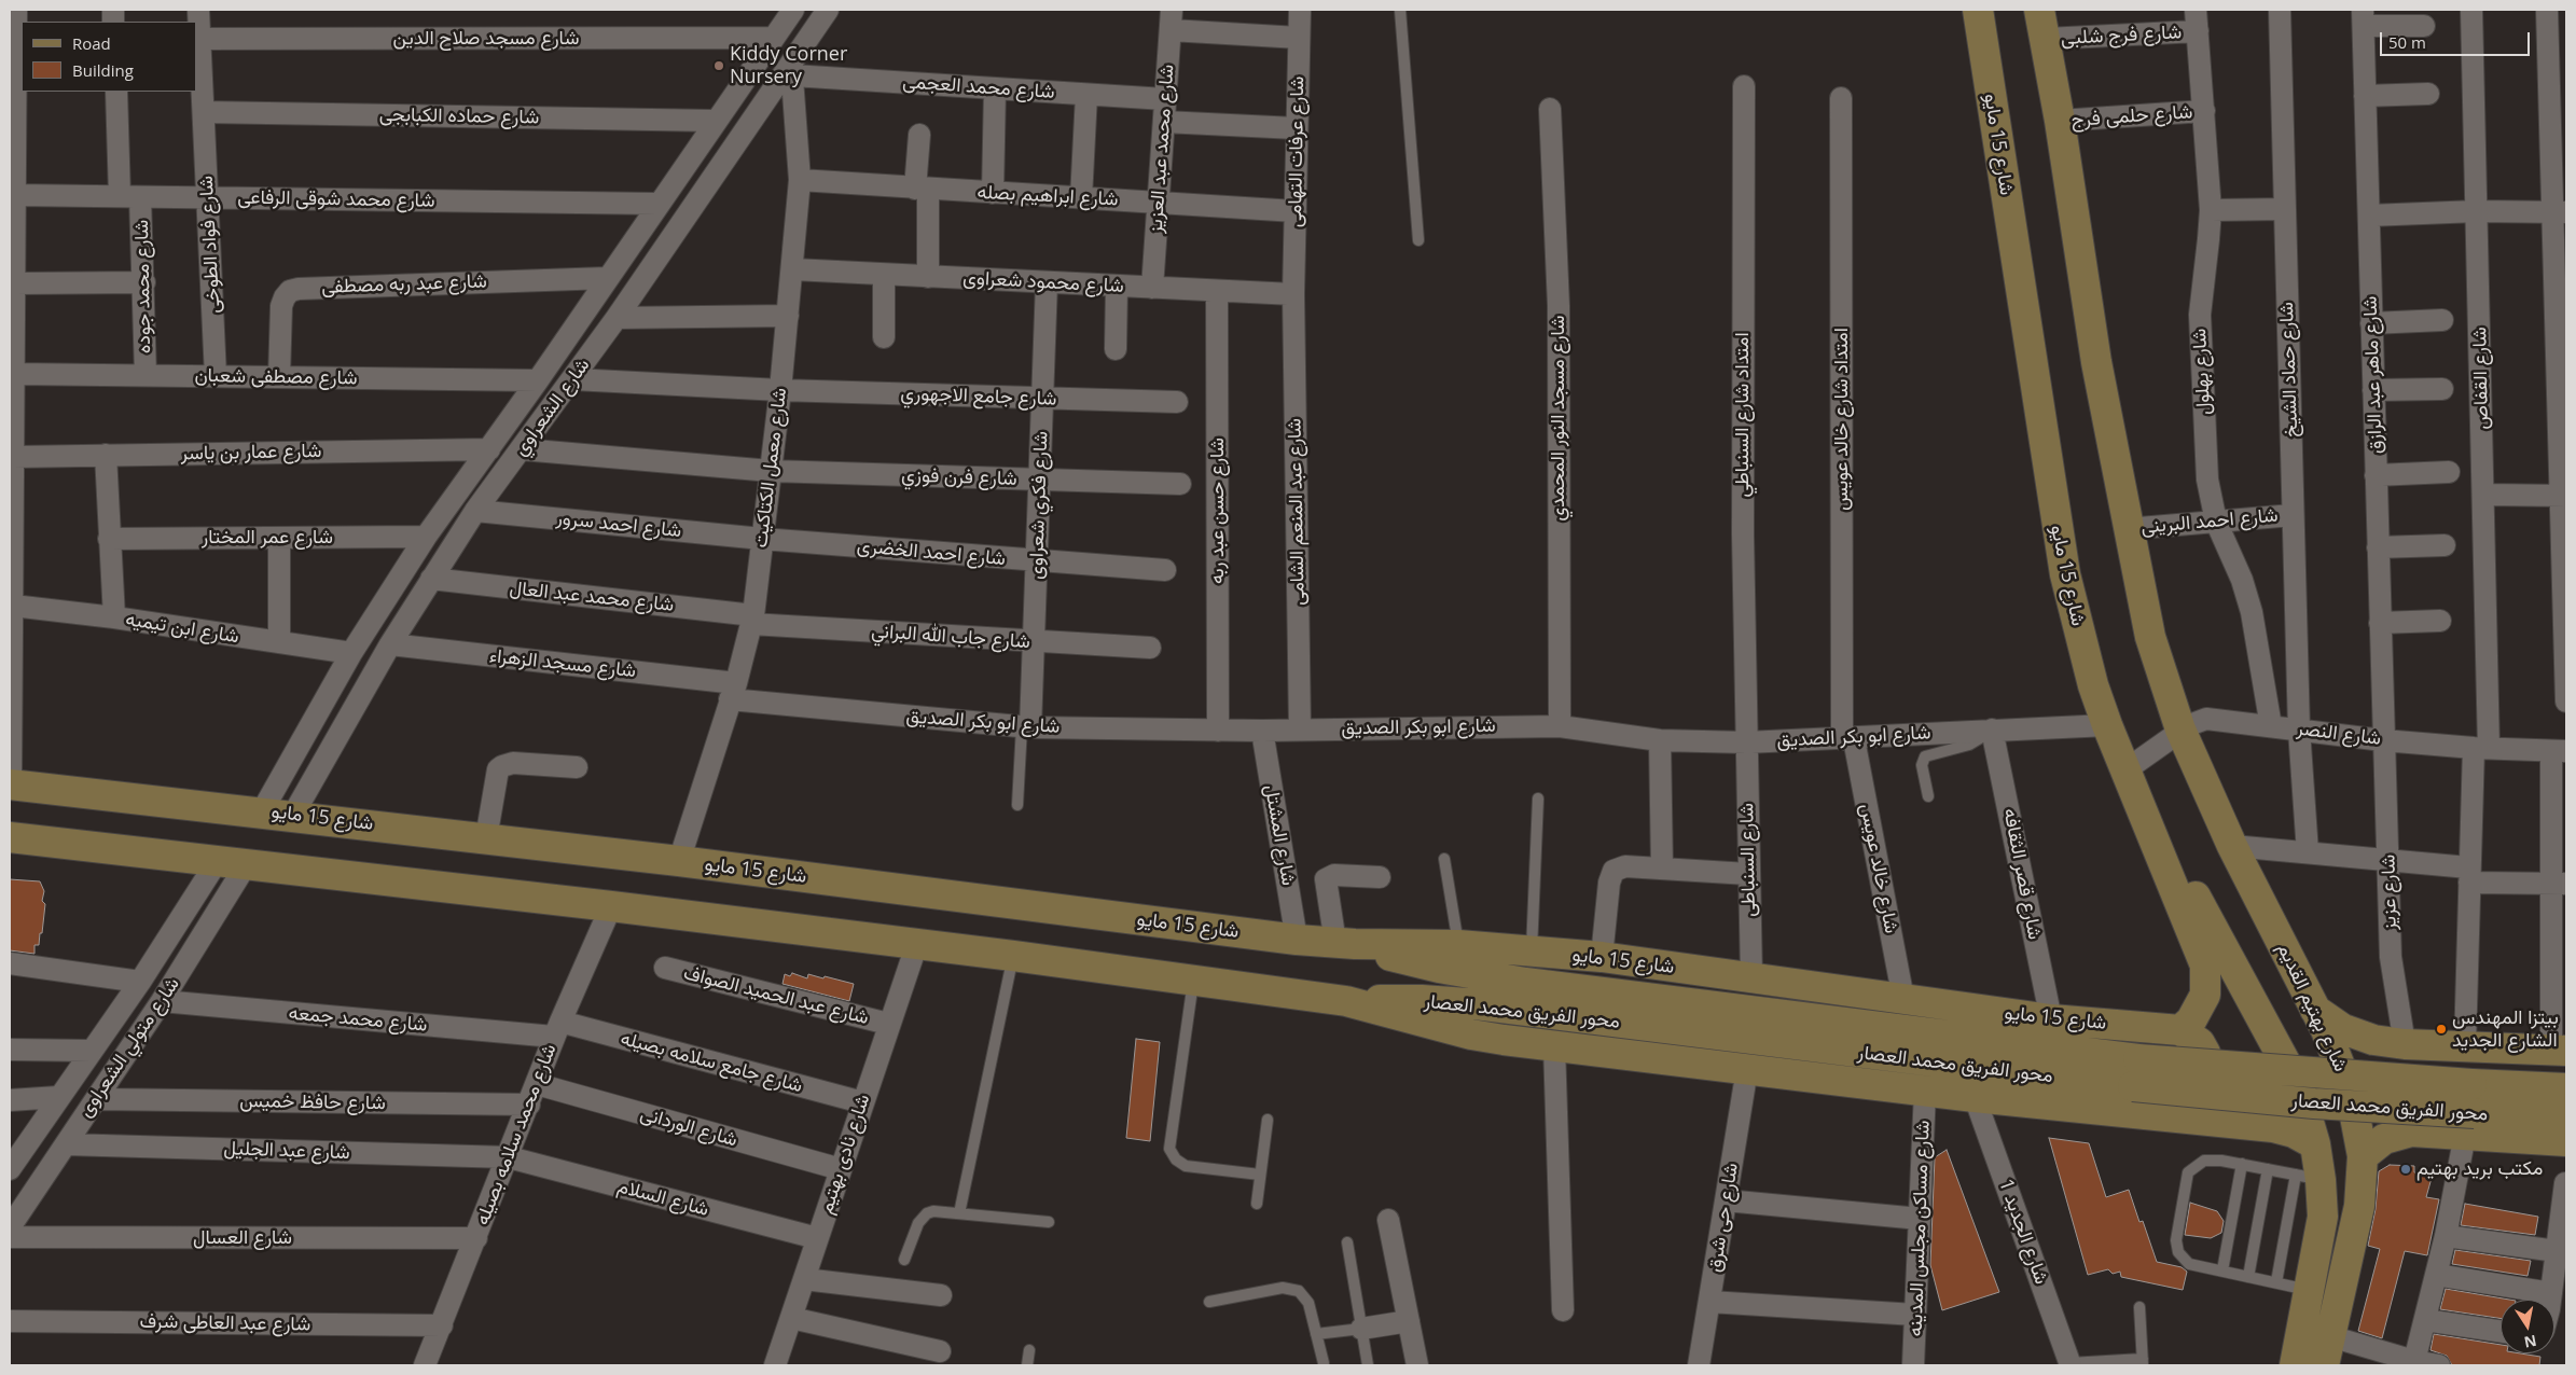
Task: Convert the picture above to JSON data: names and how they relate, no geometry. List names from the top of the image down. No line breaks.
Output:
{"streets":{"main road":["شارع 15 مايو","شارع بهتيم القديم","محور الفريق محمد العصار"],"street":["شارع فرج شلبى","شارع مسجد صلاح الدين","شارع محمد العجمى","شارع حماده الكبابجى","شارع حلمى فرج","شارع محمد عبد العزيز","شارع عرفات التهامى","شارع ابراهيم بصله","شارع محمد شوقى الرفاعى","شارع فواد الطوخى","شارع محمود شعراوى","شارع عبد ربه مصطفى","شارع محمد جوده","شارع حماد الشيخ","شارع بهلول","شارع ماهر عبد الرازق","شارع مصطفى شعبان","شارع القفاص","شارع جامع الاجهوري","شارع الشعراوي","امتداد شارع السنباطي","شارع مسجد النور المحمدي","امتداد شارع خالد عويس","شارع عمار بن ياسر","شارع معمل الكتاكيت","شارع فرن فوزي","شارع فكري شعراوى","شارع حسن عبد ربه","شارع عبد المنعم الشامى","شارع احمد البرينى","شارع احمد سرور","شارع عمر المختار","شارع احمد الخضرى","شارع محمد عبد العال","شارع ابن تيميه","شارع جاب الله البراني","شارع مسجد الزهراء","شارع ابو بكر الصديق","شارع النصر","شارع المشتل","شارع السنباطى","شارع خالد عويس","شارع قصر الثقافه","شارع عزيز","شارع عبد الحميد الصواف","شارع محمد جمعه","شارع متولي الشعراوى","شارع جامع سلامه بصيله","شارع حافظ خميس","شارع الوردانى","شارع محمد سلامه بصيله","شارع عبد الجليل","شارع نادى بهتيم","شارع السلام","شارع حى شرق","شارع مساكن مجلس المدينه","شارع الجديد 1","شارع العسال","شارع عبد العاطى شرف"]},"crossings":[["شارع فرج شلبى","شارع بهلول"],["شارع مسجد صلاح الدين","شارع فواد الطوخى"],["شارع مسجد صلاح الدين","شارع الشعراوي"],["شارع محمد العجمى","شارع محمد عبد العزيز"],["شارع محمد العجمى","شارع الشعراوي"],["شارع محمد العجمى","شارع معمل الكتاكيت"],["شارع حماده الكبابجى","شارع فواد الطوخى"],["شارع حماده الكبابجى","شارع الشعراوي"],["شارع حلمى فرج","شارع بهلول"],["شارع 15 مايو","شارع الشعراوي"],["شارع 15 مايو","شارع معمل الكتاكيت"],["شارع 15 مايو","شارع ابو بكر الصديق"],["شارع 15 مايو","شارع النصر"],["شارع 15 مايو","شارع المشتل"],["شارع 15 مايو","شارع السنباطى"],["شارع 15 مايو","شارع خالد عويس"],["شارع 15 مايو","شارع قصر الثقافه"],["شارع 15 مايو","محور الفريق محمد العصار"],["شارع محمد عبد العزيز","شارع ابراهيم بصله"],["شارع محمد عبد العزيز","شارع محمود شعراوى"],["شارع عرفات التهامى","شارع ابراهيم بصله"],["شارع عرفات التهامى","شارع محمود شعراوى"],["شارع عرفات التهامى","شارع عبد المنعم الشامى"],["شارع ابراهيم بصله","شارع معمل الكتاكيت"],["شارع محمد شوقى الرفاعى","شارع فواد الطوخى"],["شارع محمد شوقى الرفاعى","شارع محمد جوده"],["شارع محمد شوقى الرفاعى","شارع الشعراوي"],["شارع فواد الطوخى","شارع مصطفى شعبان"],["شارع محمود شعراوى","شارع معمل الكتاكيت"],["شارع محمود شعراوى","شارع فكري شعراوى"],["شارع محمود شعراوى","شارع حسن عبد ربه"],["شارع محمود شعراوى","شارع عبد المنعم الشامى"],["شارع عبد ربه مصطفى","شارع مصطفى شعبان"],["شارع عبد ربه مصطفى","شارع الشعراوي"],["شارع محمد جوده","شارع مصطفى شعبان"],["شارع حماد الشيخ","شارع احمد البرينى"],["شارع حماد الشيخ","شارع النصر"],["شارع بهلول","شارع احمد البرينى"],["شارع بهلول","شارع النصر"],["شارع ماهر عبد الرازق","شارع النصر"],["شارع ماهر عبد الرازق","شارع عزيز"],["شارع مصطفى شعبان","شارع الشعراوي"],["شارع القفاص","شارع النصر"],["شارع جامع الاجهوري","شارع الشعراوي"],["شارع جامع الاجهوري","شارع معمل الكتاكيت"],["شارع جامع الاجهوري","شارع فكري شعراوى"],["شارع الشعراوي","شارع عمار بن ياسر"],["شارع الشعراوي","شارع معمل الكتاكيت"],["شارع الشعراوي","شارع فرن فوزي"],["شارع الشعراوي","شارع احمد سرور"],["شارع الشعراوي","شارع عمر المختار"],["شارع الشعراوي","شارع محمد عبد العال"],["شارع الشعراوي","شارع ابن تيميه"],["شارع الشعراوي","شارع مسجد الزهراء"],["امتداد شارع السنباطي","شارع ابو بكر الصديق"],["امتداد شارع السنباطي","شارع السنباطى"],["شارع مسجد النور المحمدي","شارع ابو بكر الصديق"],["امتداد شارع خالد عويس","شارع ابو بكر الصديق"],["امتداد شارع خالد عويس","شارع خالد عويس"],["شارع معمل الكتاكيت","شارع فرن فوزي"],["شارع معمل الكتاكيت","شارع احمد سرور"],["شارع معمل الكتاكيت","شارع احمد الخضرى"],["شارع معمل الكتاكيت","شارع محمد عبد العال"],["شارع معمل الكتاكيت","شارع جاب الله البراني"],["شارع معمل الكتاكيت","شارع مسجد الزهراء"],["شارع معمل الكتاكيت","شارع ابو بكر الصديق"],["شارع فرن فوزي","شارع فكري شعراوى"],["شارع فكري شعراوى","شارع احمد الخضرى"],["شارع فكري شعراوى","شارع جاب الله البراني"],["شارع فكري شعراوى","شارع ابو بكر الصديق"],["شارع حسن عبد ربه","شارع ابو بكر الصديق"],["شارع عبد المنعم الشامى","شارع ابو بكر الصديق"],["شارع احمد سرور","شارع احمد الخضرى"],["شارع محمد عبد العال","شارع جاب الله البراني"],["شارع مسجد الزهراء","شارع ابو بكر الصديق"],["شارع ابو بكر الصديق","شارع المشتل"],["شارع ابو بكر الصديق","شارع السنباطى"],["شارع ابو بكر الصديق","شارع خالد عويس"],["شارع ابو بكر الصديق","شارع قصر الثقافه"],["شارع النصر","شارع عزيز"],["شارع النصر","شارع بهتيم القديم"],["شارع عبد الحميد الصواف","شارع نادى بهتيم"],["شارع محمد جمعه","شارع متولي الشعراوى"],["شارع محمد جمعه","شارع جامع سلامه بصيله"],["شارع محمد جمعه","شارع محمد سلامه بصيله"],["شارع متولي الشعراوى","شارع حافظ خميس"],["شارع متولي الشعراوى","شارع عبد الجليل"],["شارع جامع سلامه بصيله","شارع محمد سلامه بصيله"],["شارع جامع سلامه بصيله","شارع نادى بهتيم"],["شارع حافظ خميس","شارع محمد سلامه بصيله"],["شارع الوردانى","شارع محمد سلامه بصيله"],["شارع الوردانى","شارع نادى بهتيم"],["شارع محمد سلامه بصيله","شارع عبد الجليل"],["شارع محمد سلامه بصيله","شارع السلام"],["شارع محمد سلامه بصيله","شارع العسال"],["شارع محمد سلامه بصيله","شارع عبد العاطى شرف"],["شارع عبد الجليل","شارع السلام"],["شارع نادى بهتيم","شارع السلام"]],"places":["Kiddy Corner Nursery","بيتزا المهندس الشارع الجديد","مكتب بريد بهتيم"],"legend":["Road","Building"],"scale_bar":"50 m","north":"bottom"}
